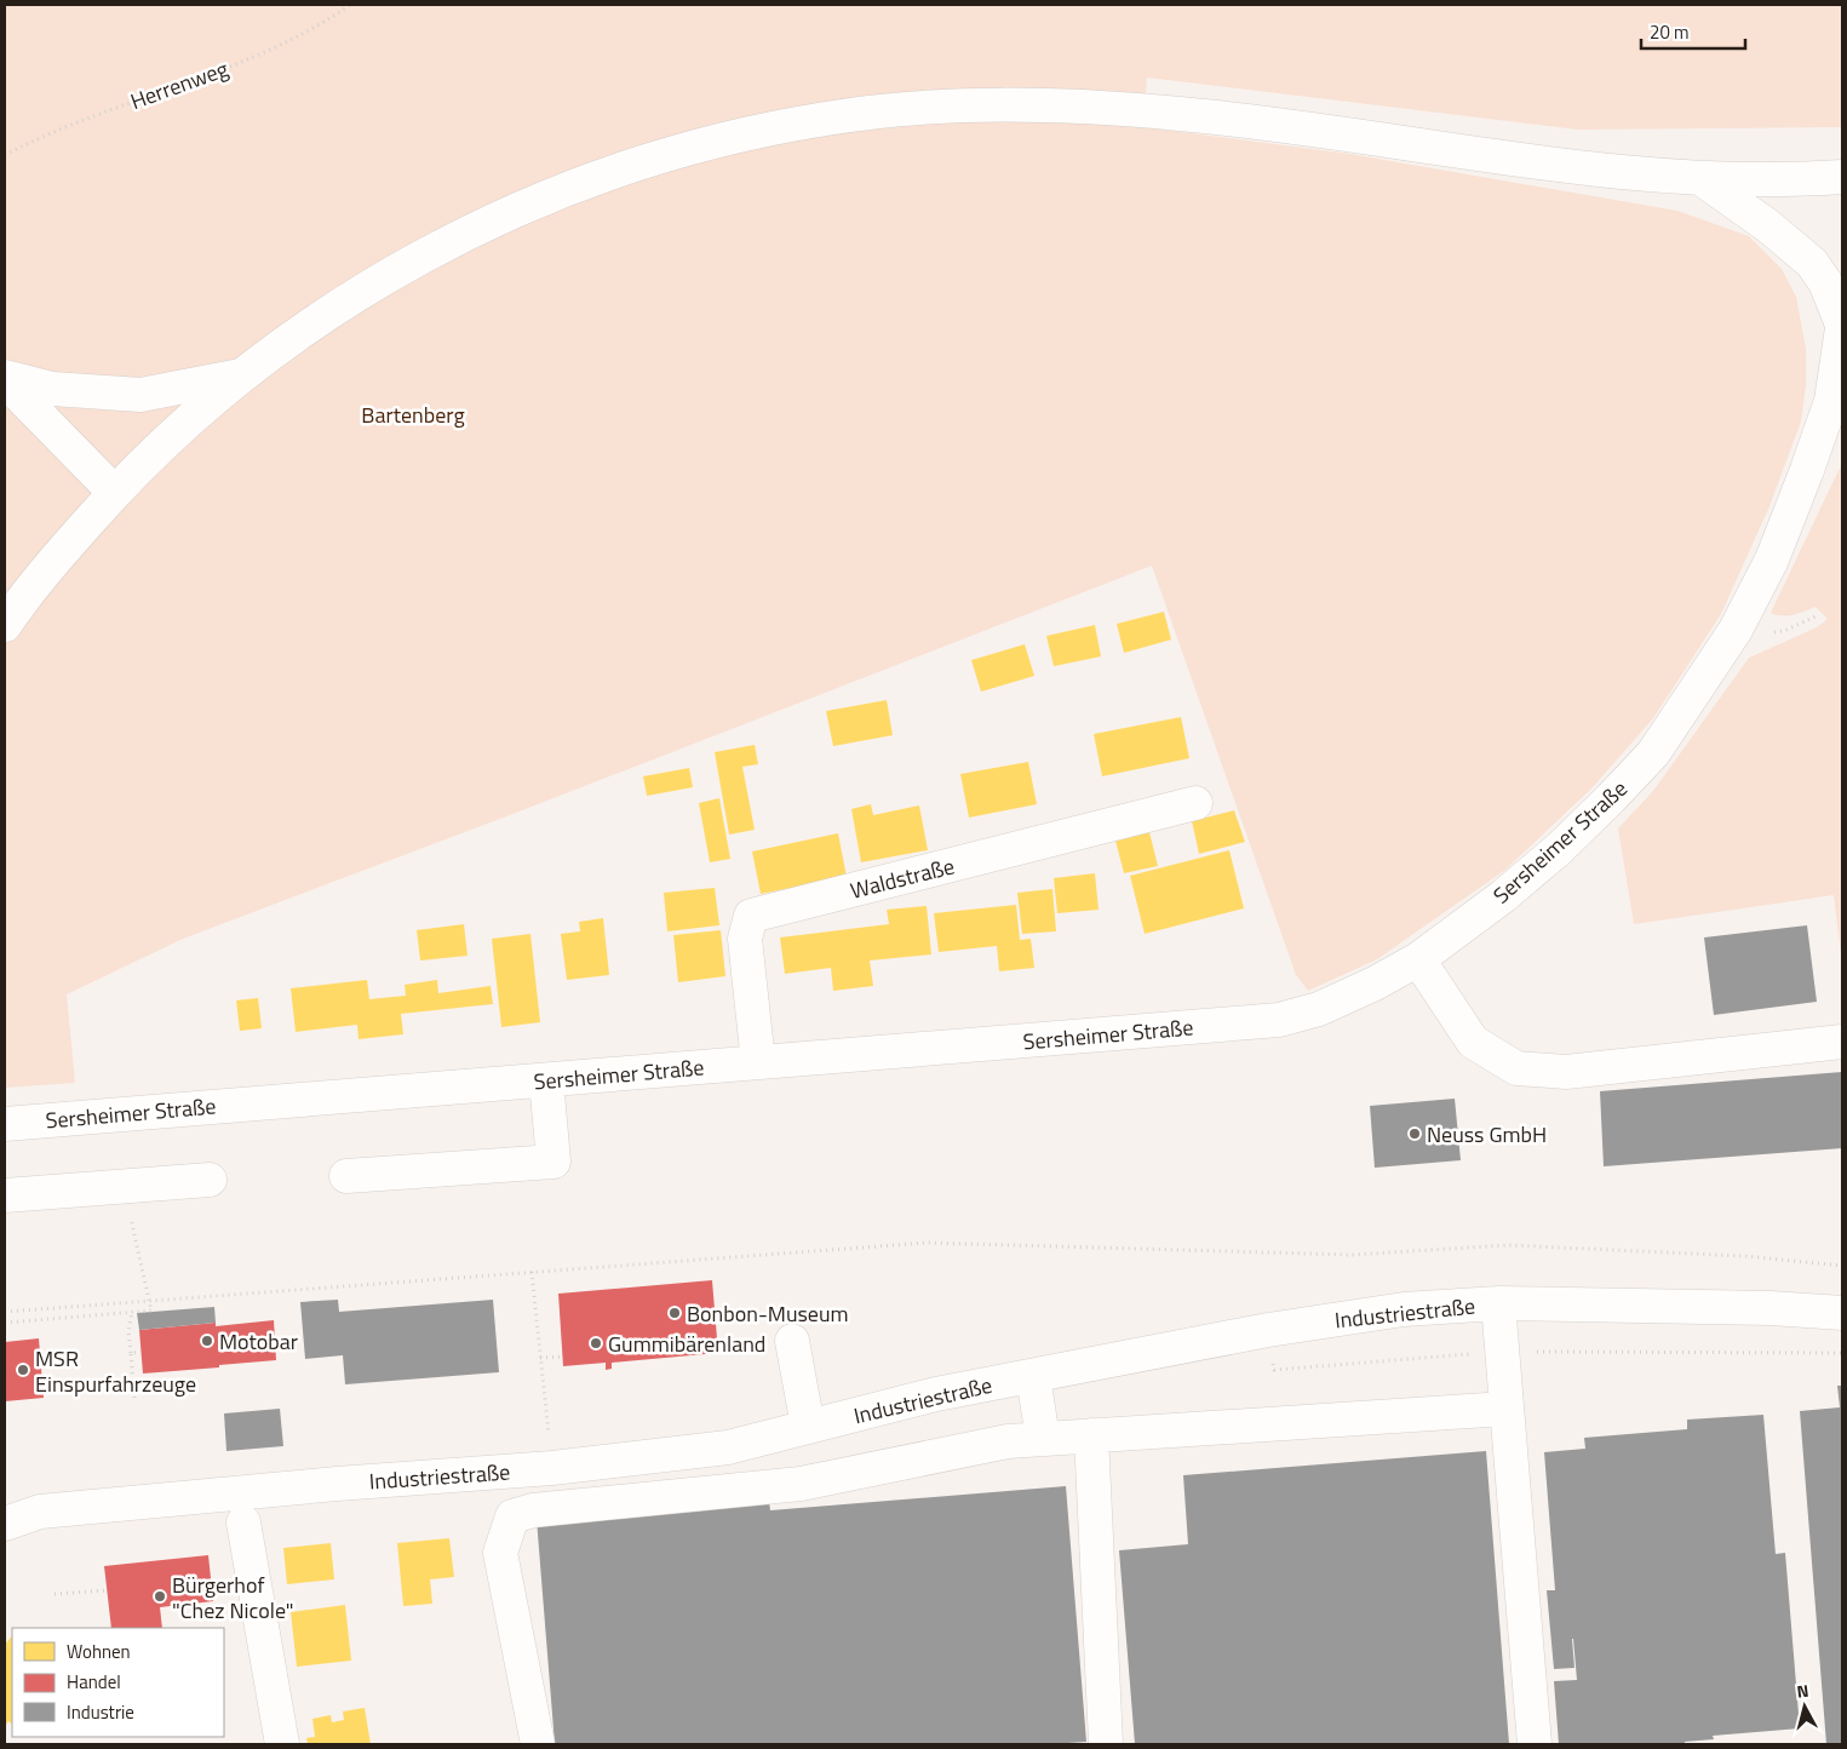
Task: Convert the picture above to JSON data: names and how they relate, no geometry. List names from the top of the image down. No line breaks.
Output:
{"streets":{"street":["Sersheimer Straße","Waldstraße","Industriestraße"],"path":["Herrenweg"]},"crossings":[["Sersheimer Straße","Waldstraße"]],"parks":["Bartenberg"],"places":["Neuss GmbH","Bonbon-Museum","Motobar","Gummibärenland","MSR Einspurfahrzeuge","Bürgerhof \"Chez Nicole\""],"legend":["Wohnen","Handel","Industrie"],"scale_bar":"20 m","north":"top"}
